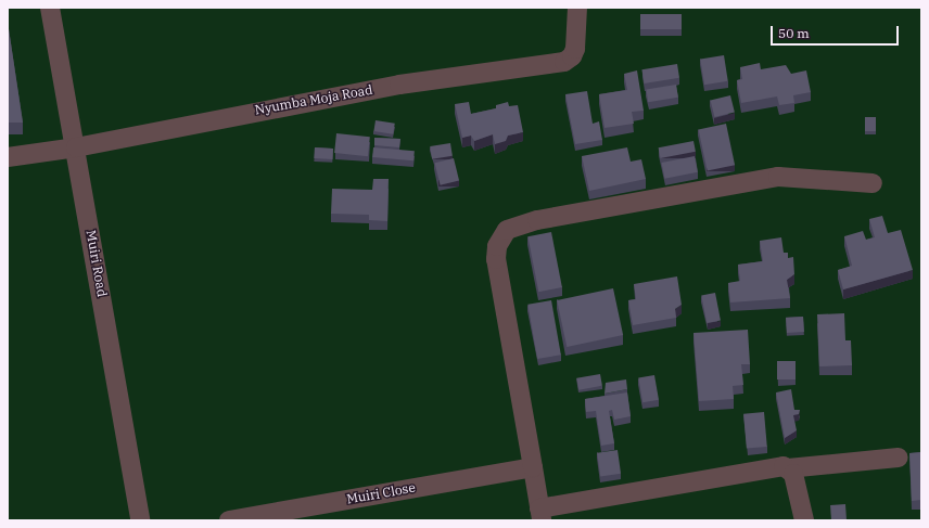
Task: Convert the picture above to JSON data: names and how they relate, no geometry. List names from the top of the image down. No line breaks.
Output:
{"streets":{"street":["Nyumba Moja Road","Muiri Road","Muiri Close"]},"crossings":[["Nyumba Moja Road","Muiri Road"]],"scale_bar":"50 m"}
